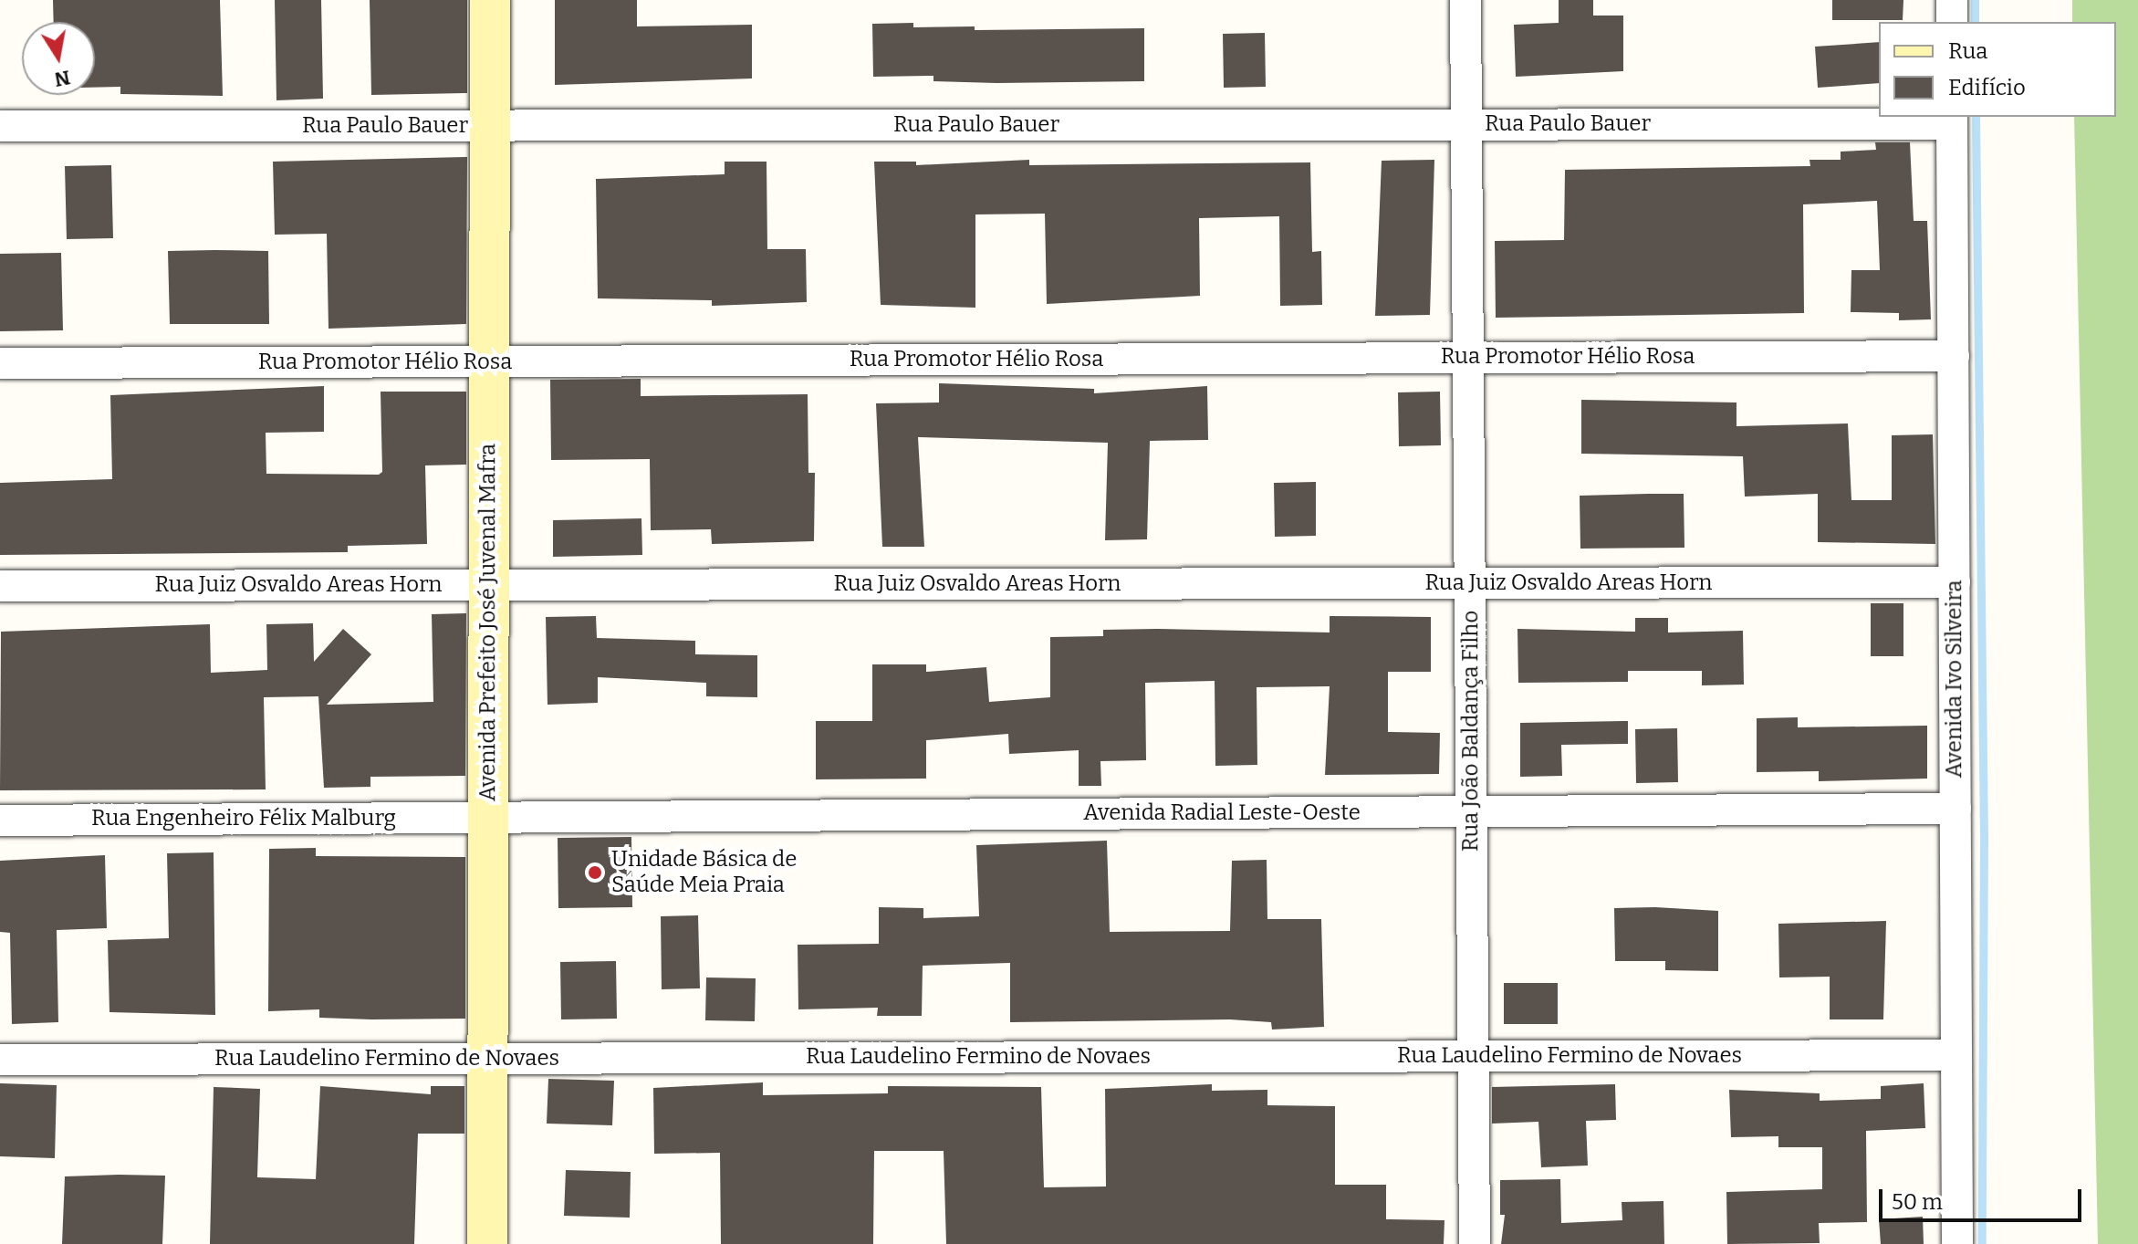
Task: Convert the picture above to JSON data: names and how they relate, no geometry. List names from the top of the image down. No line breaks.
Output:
{"streets":{"main road":["Avenida Prefeito José Juvenal Mafra"],"street":["Rua Paulo Bauer","Rua Promotor Hélio Rosa","Rua Juiz Osvaldo Areas Horn","Avenida Ivo Silveira","Rua João Baldança Filho","Avenida Radial Leste-Oeste","Rua Engenheiro Félix Malburg","Rua Laudelino Fermino de Novaes"]},"crossings":[["Rua Paulo Bauer","Avenida Prefeito José Juvenal Mafra"],["Rua Paulo Bauer","Avenida Ivo Silveira"],["Rua Paulo Bauer","Rua João Baldança Filho"],["Rua Promotor Hélio Rosa","Avenida Prefeito José Juvenal Mafra"],["Rua Promotor Hélio Rosa","Avenida Ivo Silveira"],["Rua Promotor Hélio Rosa","Rua João Baldança Filho"],["Rua Juiz Osvaldo Areas Horn","Avenida Prefeito José Juvenal Mafra"],["Rua Juiz Osvaldo Areas Horn","Avenida Ivo Silveira"],["Rua Juiz Osvaldo Areas Horn","Rua João Baldança Filho"],["Avenida Prefeito José Juvenal Mafra","Avenida Radial Leste-Oeste"],["Avenida Prefeito José Juvenal Mafra","Rua Engenheiro Félix Malburg"],["Avenida Prefeito José Juvenal Mafra","Rua Laudelino Fermino de Novaes"],["Avenida Ivo Silveira","Avenida Radial Leste-Oeste"],["Avenida Ivo Silveira","Rua Laudelino Fermino de Novaes"],["Rua João Baldança Filho","Avenida Radial Leste-Oeste"],["Rua João Baldança Filho","Rua Laudelino Fermino de Novaes"],["Avenida Radial Leste-Oeste","Rua Engenheiro Félix Malburg"]],"places":["Unidade Básica de Saúde Meia Praia"],"legend":["Rua","Edifício"],"scale_bar":"50 m","north":"bottom"}
